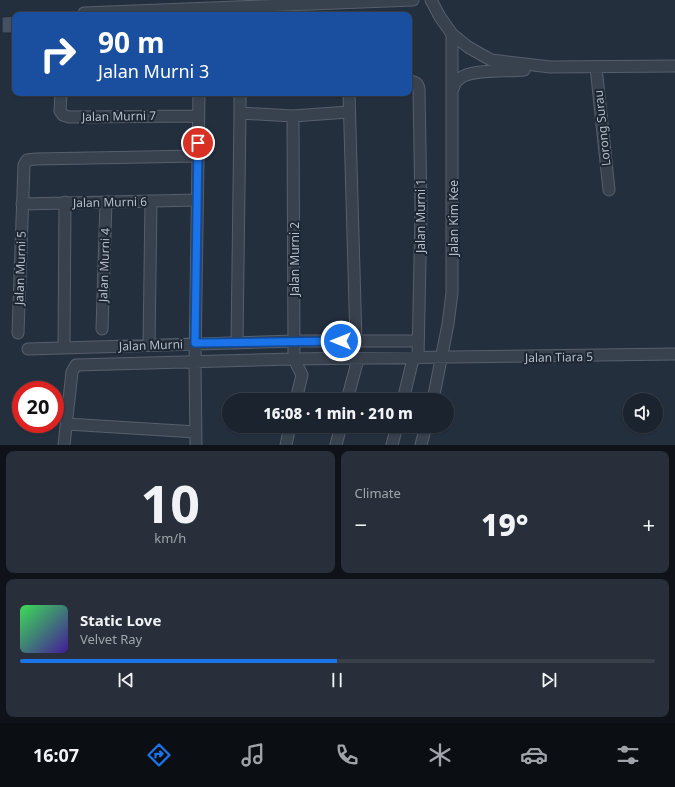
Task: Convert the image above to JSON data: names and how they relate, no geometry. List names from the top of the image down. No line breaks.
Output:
{"streets":{"street":["Jalan Murni 7","Lorong Surau","Jalan Murni 6","Jalan Murni 1","Jalan Kim Kee","Jalan Murni 2","Jalan Murni 4","Jalan Murni 5","Jalan Murni","Jalan Tiara 5"]},"crossings":[["Jalan Murni 6","Jalan Murni 4"],["Jalan Murni 6","Jalan Murni 5"],["Jalan Murni 1","Jalan Murni"],["Jalan Kim Kee","Jalan Murni"],["Jalan Kim Kee","Jalan Tiara 5"],["Jalan Murni 2","Jalan Murni"],["Jalan Murni","Jalan Tiara 5"]],"page":{"turn":["90 m","Jalan Murni 3"],"limit":"20","trip":"16:08 · 1 min · 210 m","tile":[["10","km/h"],"Climate"],"heat":["−","19°","+"],"song":["Static Love","Velvet Ray"],"tabs":"16:07"}}
